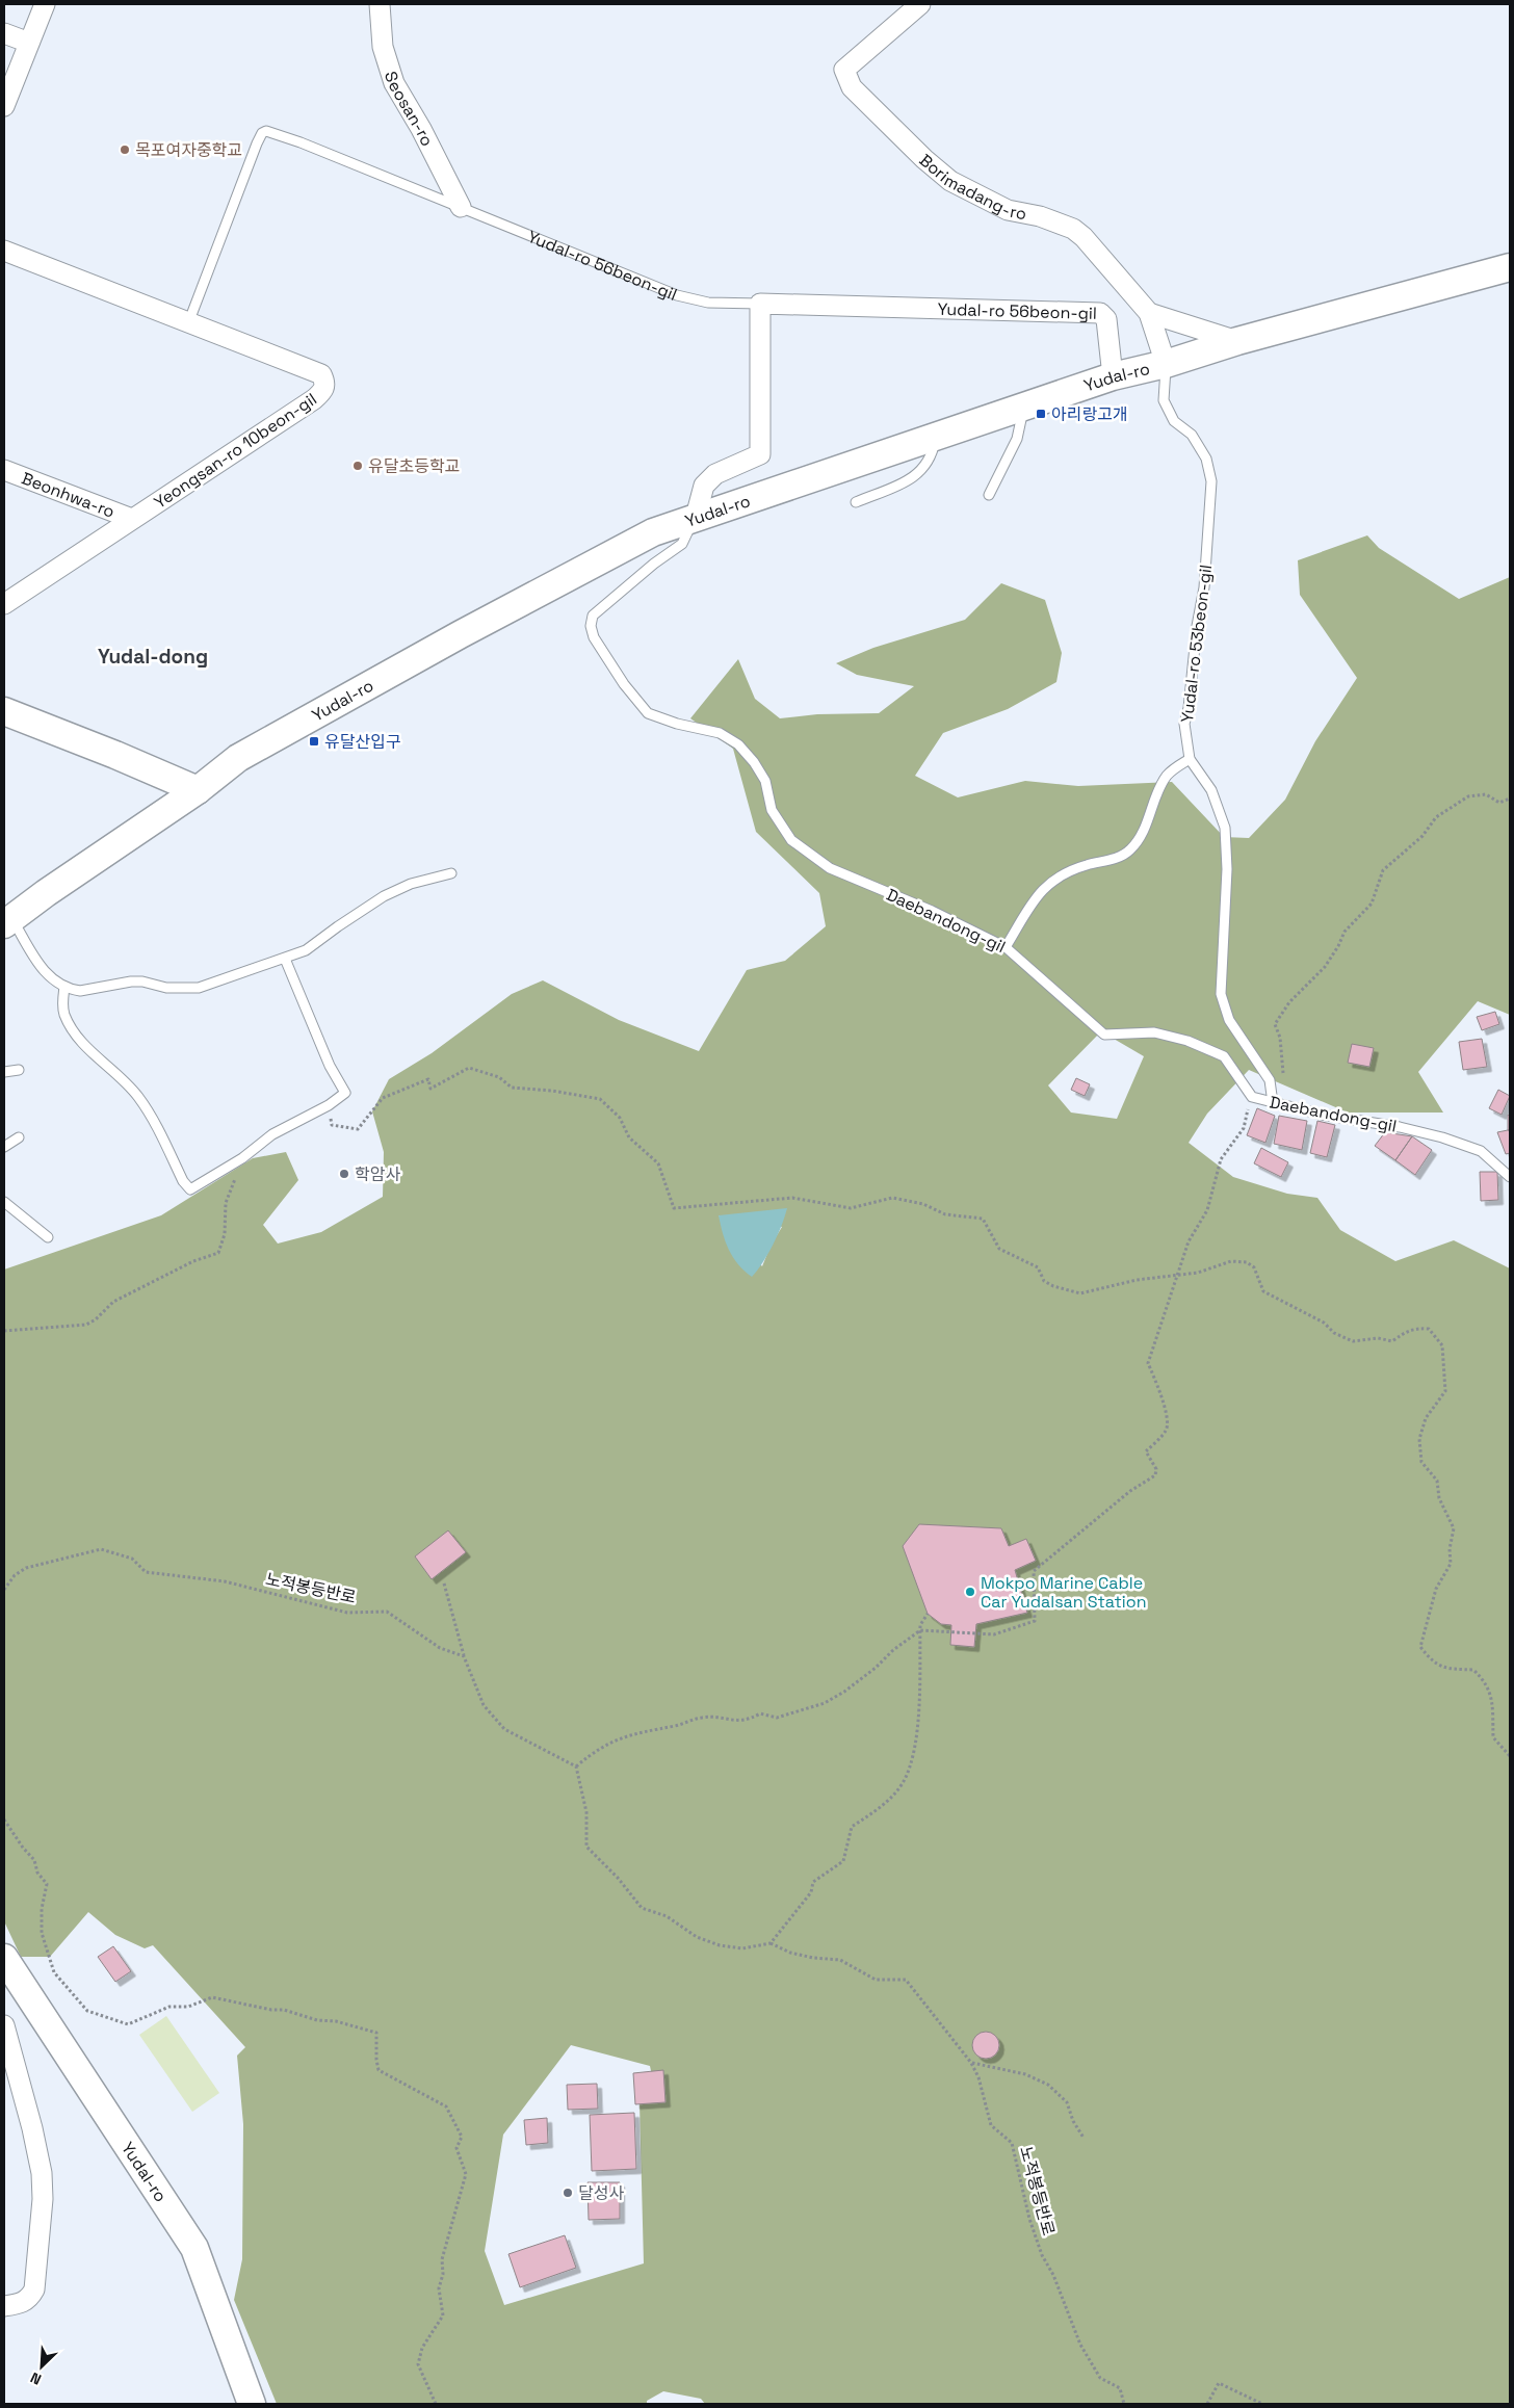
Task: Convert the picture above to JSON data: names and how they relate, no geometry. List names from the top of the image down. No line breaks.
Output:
{"streets":{"street":["Seosan-ro","Borimadang-ro","Yudal-ro 56beon-gil","Yudal-ro","Yeongsan-ro 10beon-gil","Beonhwa-ro"],"lane":["Yudal-ro 53beon-gil","Daebandong-gil"],"path":["노적봉등반로"]},"crossings":[["Seosan-ro","Yudal-ro 56beon-gil"],["Borimadang-ro","Yudal-ro"],["Borimadang-ro","Yudal-ro 53beon-gil"],["Yudal-ro 56beon-gil","Yudal-ro"],["Yudal-ro 56beon-gil","Yeongsan-ro 10beon-gil"],["Yudal-ro","Yudal-ro 53beon-gil"],["Yudal-ro","Daebandong-gil"],["Yeongsan-ro 10beon-gil","Beonhwa-ro"],["Yudal-ro 53beon-gil","Daebandong-gil"]],"districts":["Yudal-dong"],"places":{"other":["목포여자중학교","유달초등학교","학암사","Mokpo Marine Cable Car Yudalsan Station","달성사"],"transit":["아리랑고개","유달산입구"]},"north":"bottom left"}
